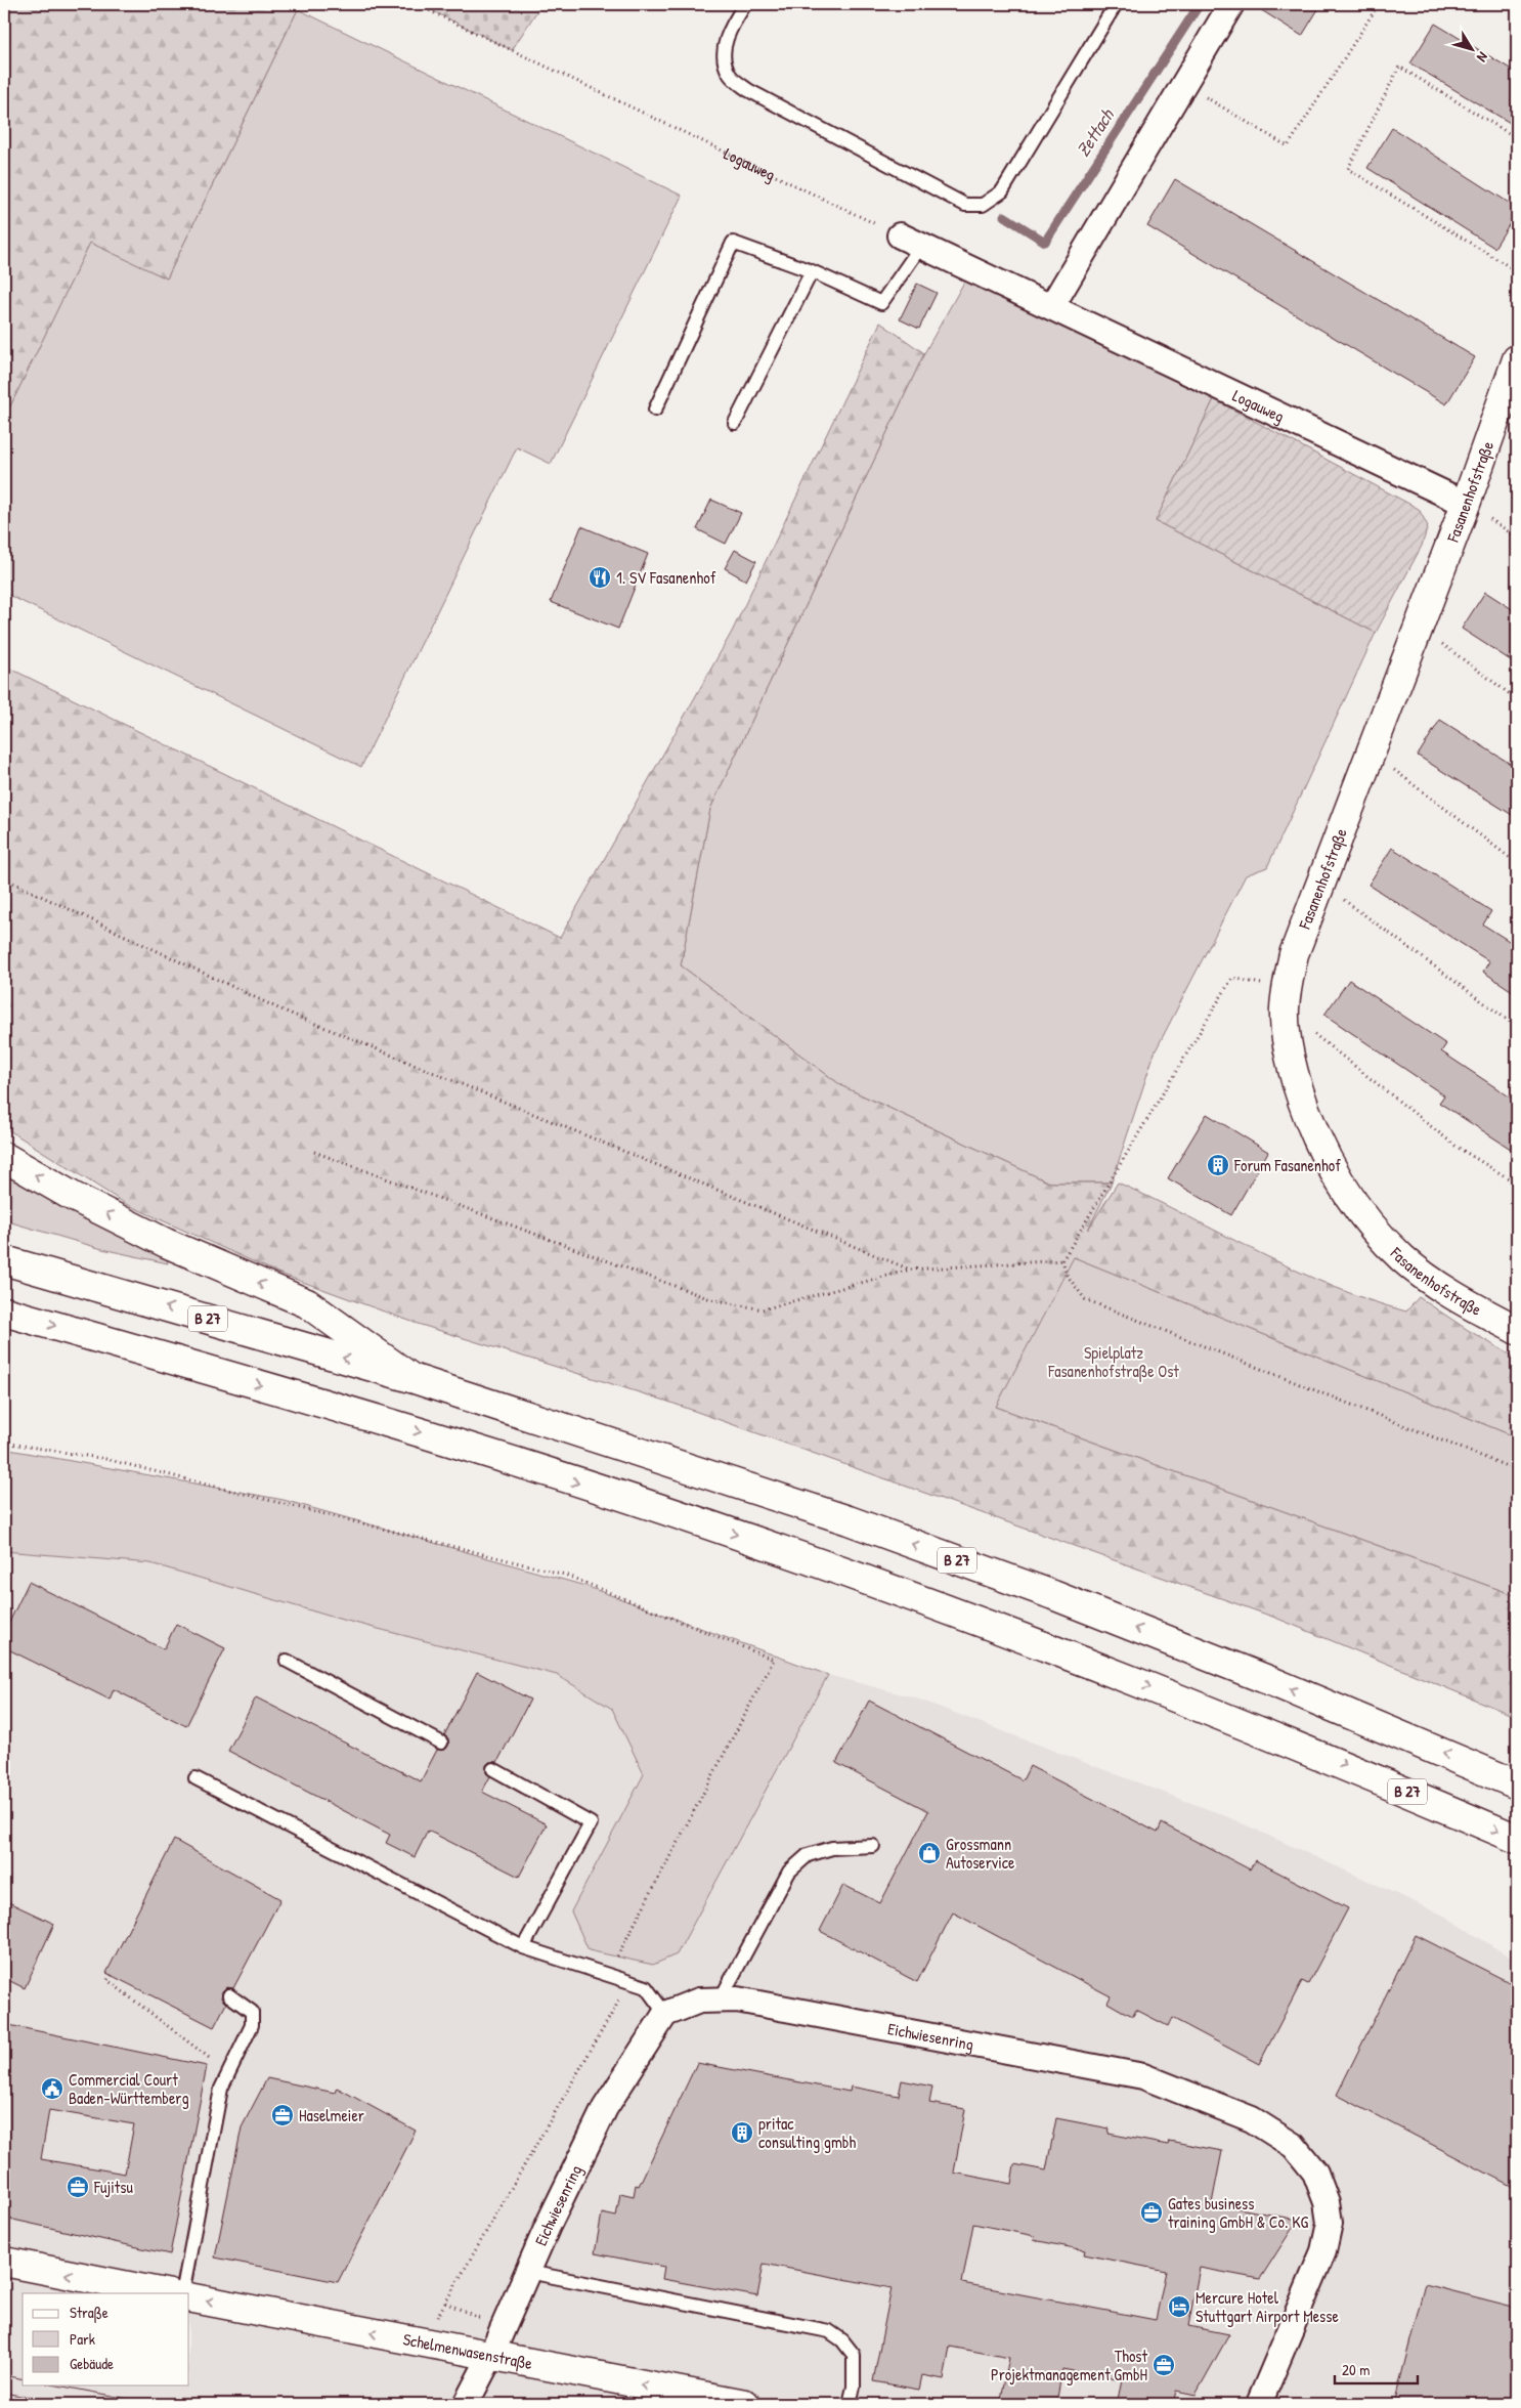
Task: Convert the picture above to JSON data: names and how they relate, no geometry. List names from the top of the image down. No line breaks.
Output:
{"streets":{"main road":["Fasanenhofstraße","B 27","Schelmenwasenstraße"],"street":["Logauweg","Eichwiesenring"]},"crossings":[["Logauweg","Fasanenhofstraße"],["Eichwiesenring","Schelmenwasenstraße"]],"one_way":["Schelmenwasenstraße"],"water":["Zettach"],"parks":["Spielplatz Fasanenhofstraße Ost"],"places":{"restaurant":["1. SV Fasanenhof"],"building":["Forum Fasanenhof","pritac consulting gmbh"],"shop":["Grossmann Autoservice"],"public building":["Commercial Court Baden-Württemberg"],"office":["Haselmeier","Fujitsu","Gates business training GmbH & Co. KG","Thost Projektmanagement GmbH"],"hotel":["Mercure Hotel Stuttgart Airport Messe"]},"legend":["Straße","Park","Gebäude"],"scale_bar":"20 m","north":"bottom right"}
